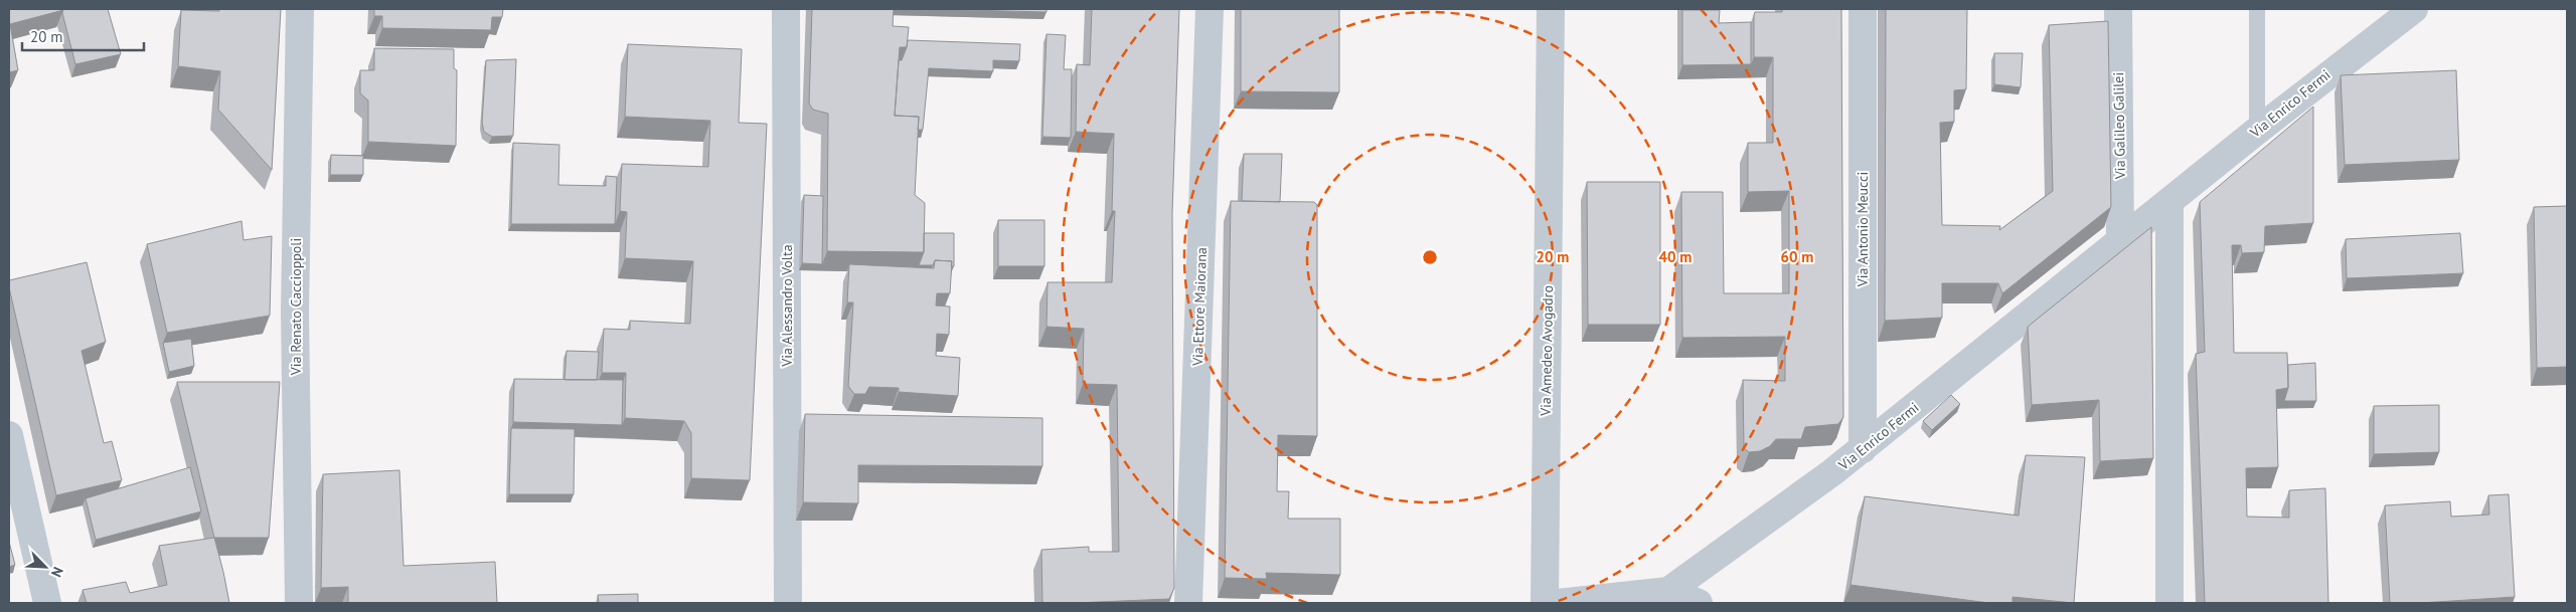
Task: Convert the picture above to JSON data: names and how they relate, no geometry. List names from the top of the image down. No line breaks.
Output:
{"streets":{"street":["Via Enrico Fermi","Via Galileo Galilei","Via Antonio Meucci","Via Alessandro Volta","Via Renato Caccioppoli","Via Ettore Maiorana","Via Amedeo Avogadro"]},"crossings":[["Via Enrico Fermi","Via Galileo Galilei"],["Via Enrico Fermi","Via Antonio Meucci"]],"scale_bar":"20 m","north":"bottom right","rings":["20 m","40 m","60 m"]}
